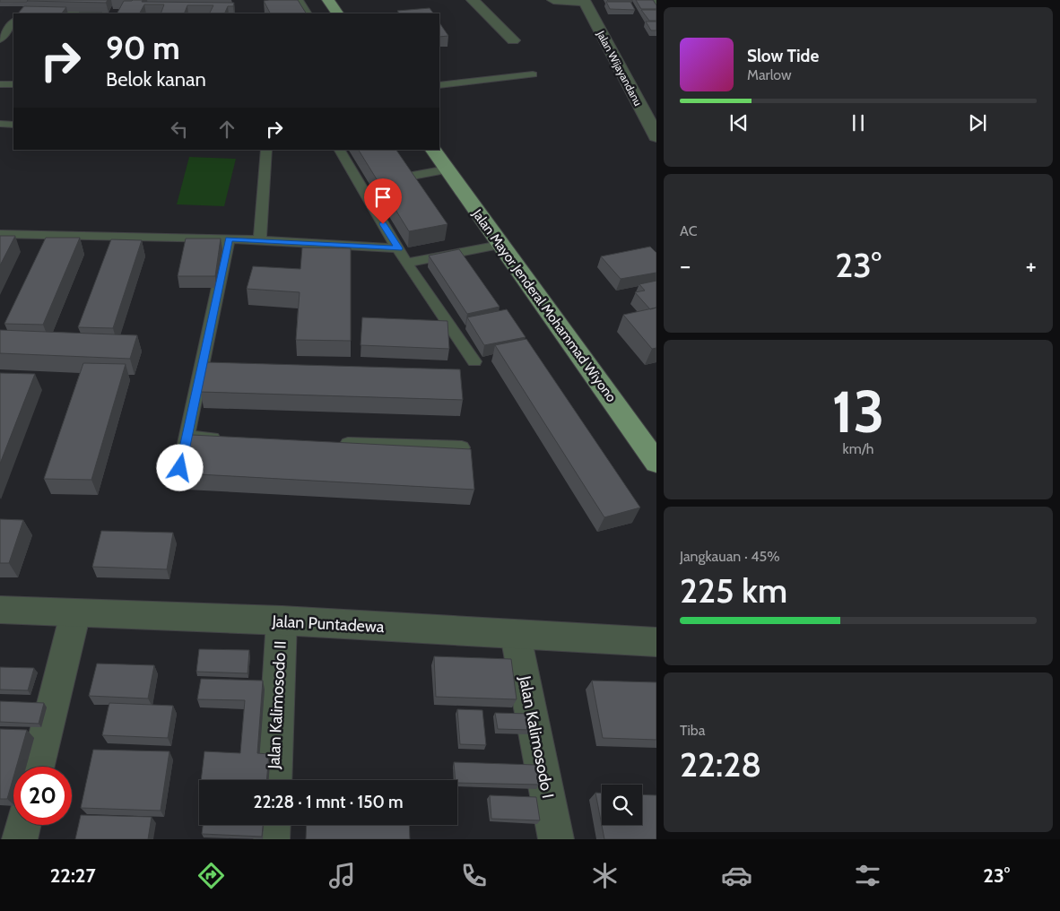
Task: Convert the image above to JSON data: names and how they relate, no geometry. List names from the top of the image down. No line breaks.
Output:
{"streets":{"main road":["Jalan Mayor Jenderal Mohammad Wiyono"],"street":["Jalan Wijayandanu","Jalan Puntadewa","Jalan Kalimosodo II","Jalan Kalimosodo I"]},"crossings":[["Jalan Puntadewa","Jalan Kalimosodo II"],["Jalan Puntadewa","Jalan Kalimosodo I"]],"page":{"turn":["90 m","Belok kanan"],"song":["Slow Tide","Marlow"],"tile":["AC",["13","km/h"],["Jangkauan · 45%","225 km"],["Tiba","22:28"]],"heat":["−","23°","+"],"limit":"20","trip":"22:28 · 1 mnt · 150 m","tabs":["22:27","23°"]}}
